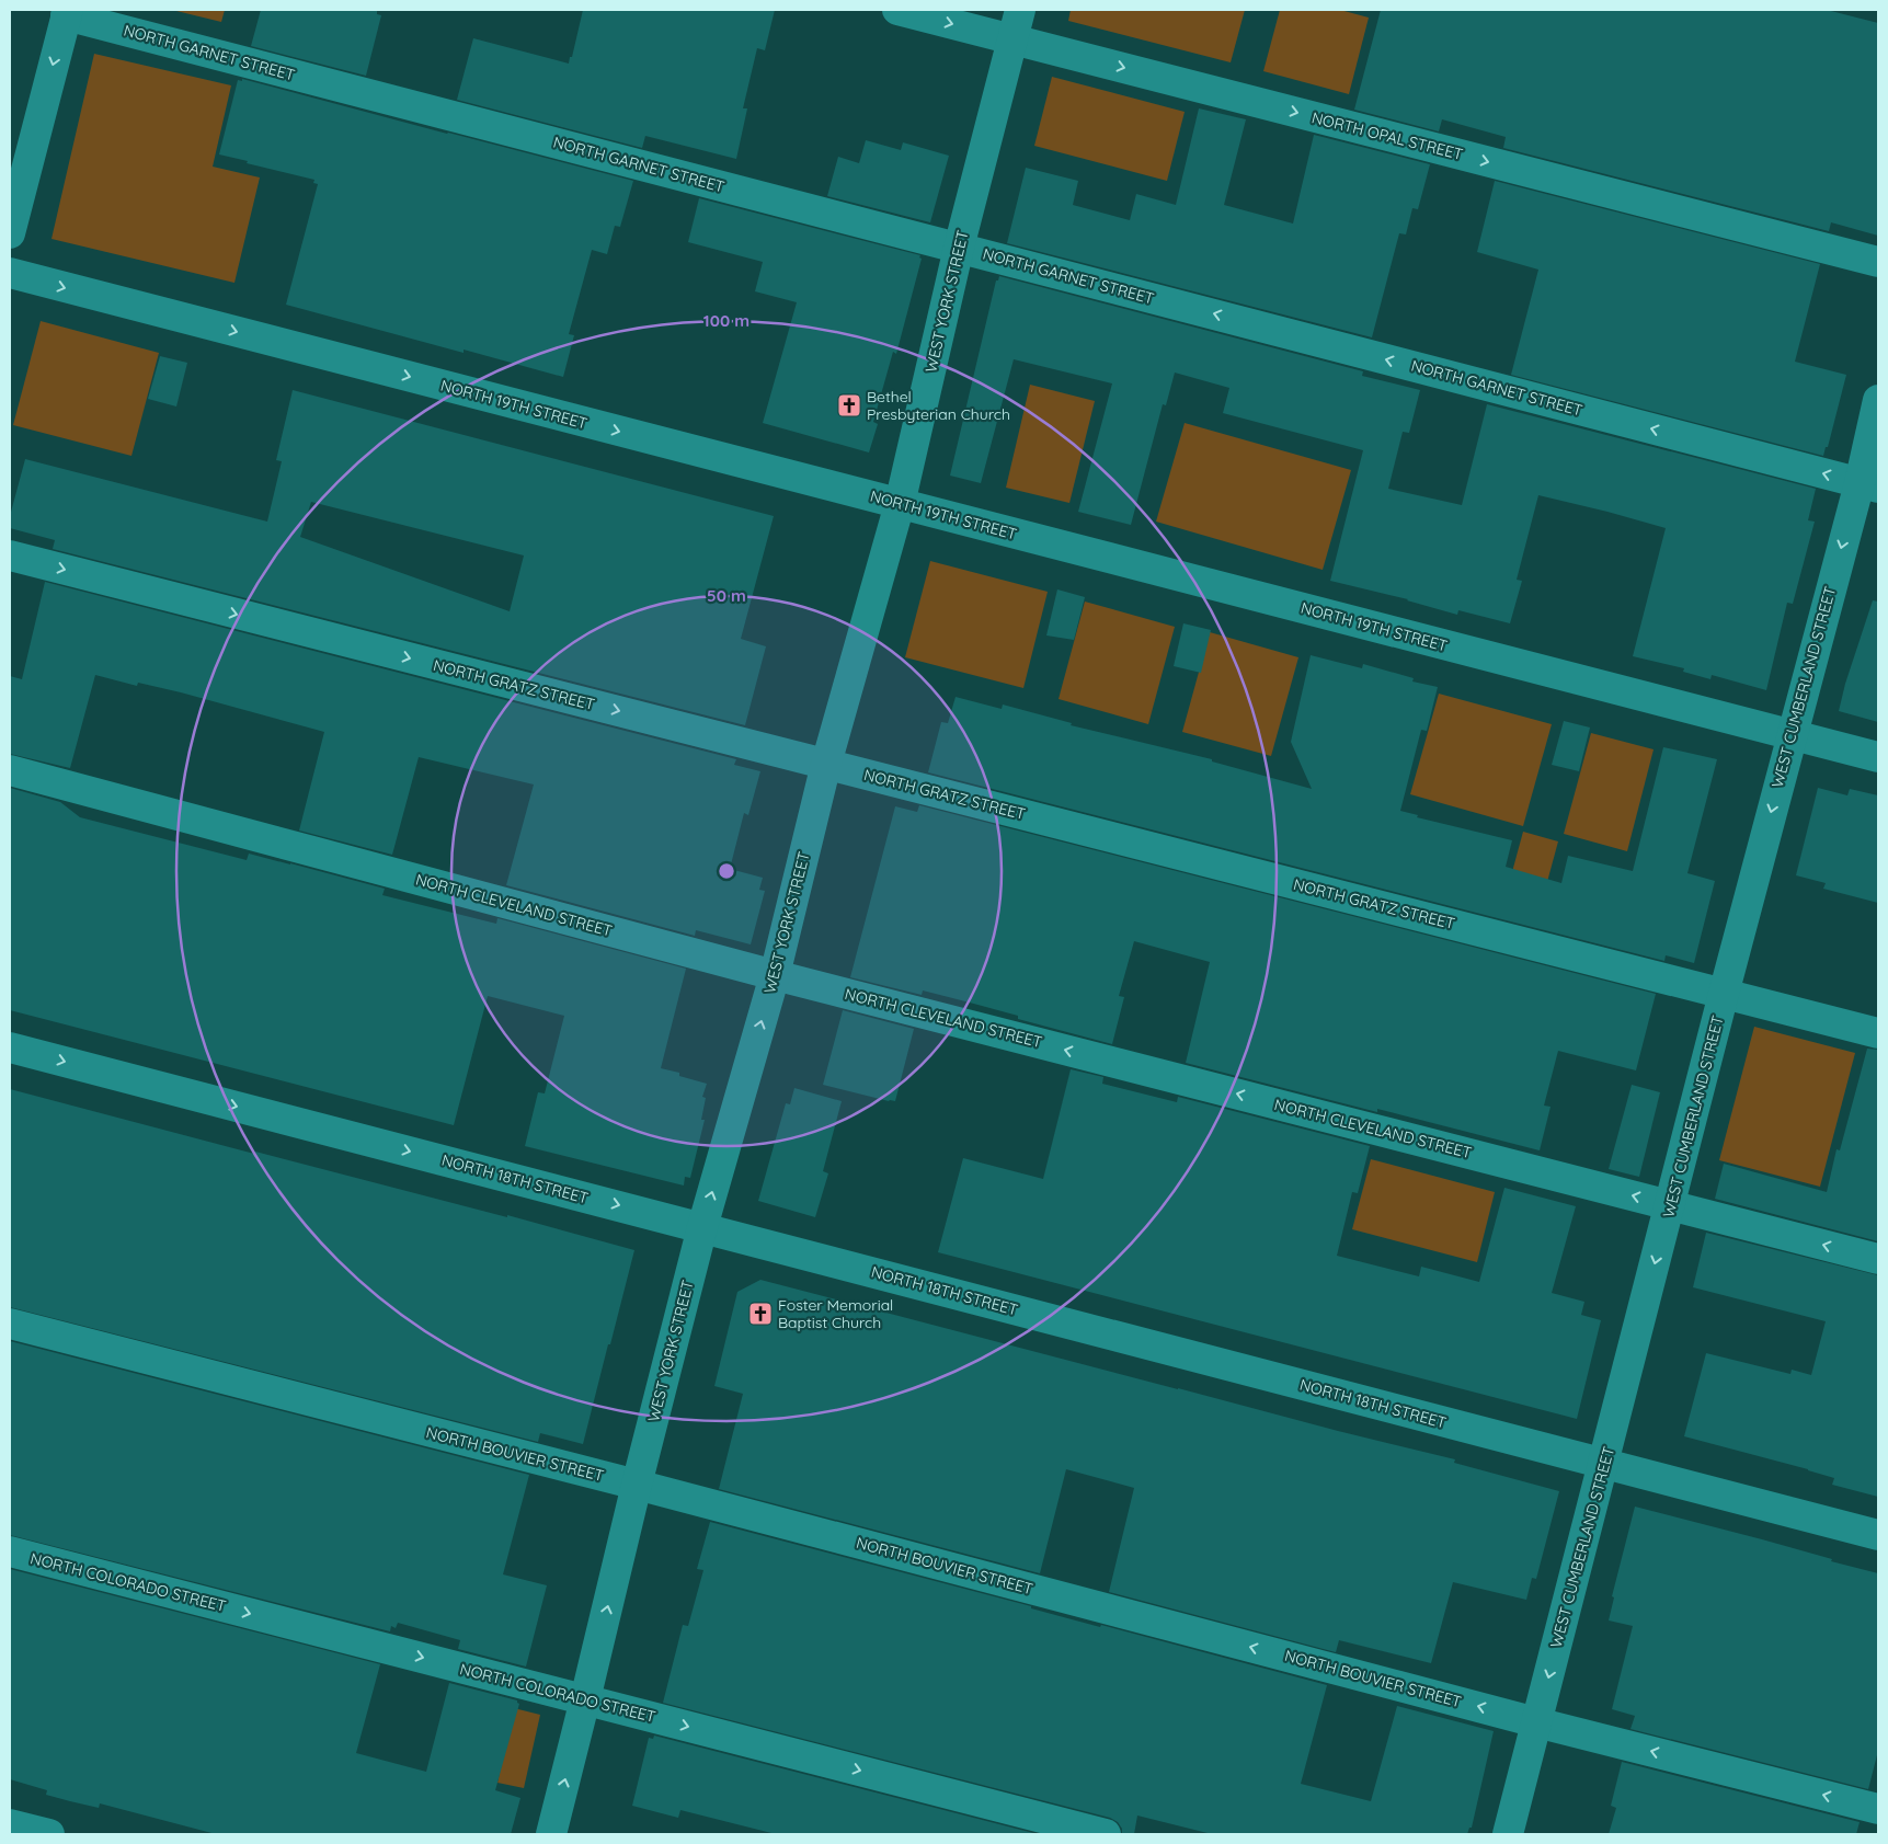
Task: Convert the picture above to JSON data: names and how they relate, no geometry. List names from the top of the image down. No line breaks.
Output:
{"streets":{"street":["NORTH GARNET STREET","NORTH OPAL STREET","WEST YORK STREET","NORTH 19TH STREET","NORTH GRATZ STREET","WEST CUMBERLAND STREET","NORTH CLEVELAND STREET","NORTH 18TH STREET","NORTH BOUVIER STREET","NORTH COLORADO STREET"]},"crossings":[["NORTH GARNET STREET","WEST YORK STREET"],["NORTH GARNET STREET","WEST CUMBERLAND STREET"],["NORTH OPAL STREET","WEST YORK STREET"],["WEST YORK STREET","NORTH 19TH STREET"],["WEST YORK STREET","NORTH GRATZ STREET"],["WEST YORK STREET","NORTH CLEVELAND STREET"],["WEST YORK STREET","NORTH 18TH STREET"],["WEST YORK STREET","NORTH BOUVIER STREET"],["WEST YORK STREET","NORTH COLORADO STREET"],["NORTH 19TH STREET","WEST CUMBERLAND STREET"],["NORTH GRATZ STREET","WEST CUMBERLAND STREET"],["WEST CUMBERLAND STREET","NORTH CLEVELAND STREET"],["WEST CUMBERLAND STREET","NORTH 18TH STREET"],["WEST CUMBERLAND STREET","NORTH BOUVIER STREET"]],"one_way":["NORTH GARNET STREET","NORTH OPAL STREET","NORTH 19TH STREET","NORTH GRATZ STREET","WEST CUMBERLAND STREET","NORTH CLEVELAND STREET","NORTH 18TH STREET","NORTH BOUVIER STREET","NORTH COLORADO STREET"],"places":{"church":["Bethel Presbyterian Church","Foster Memorial Baptist Church"]},"rings":["100 m","50 m"]}
